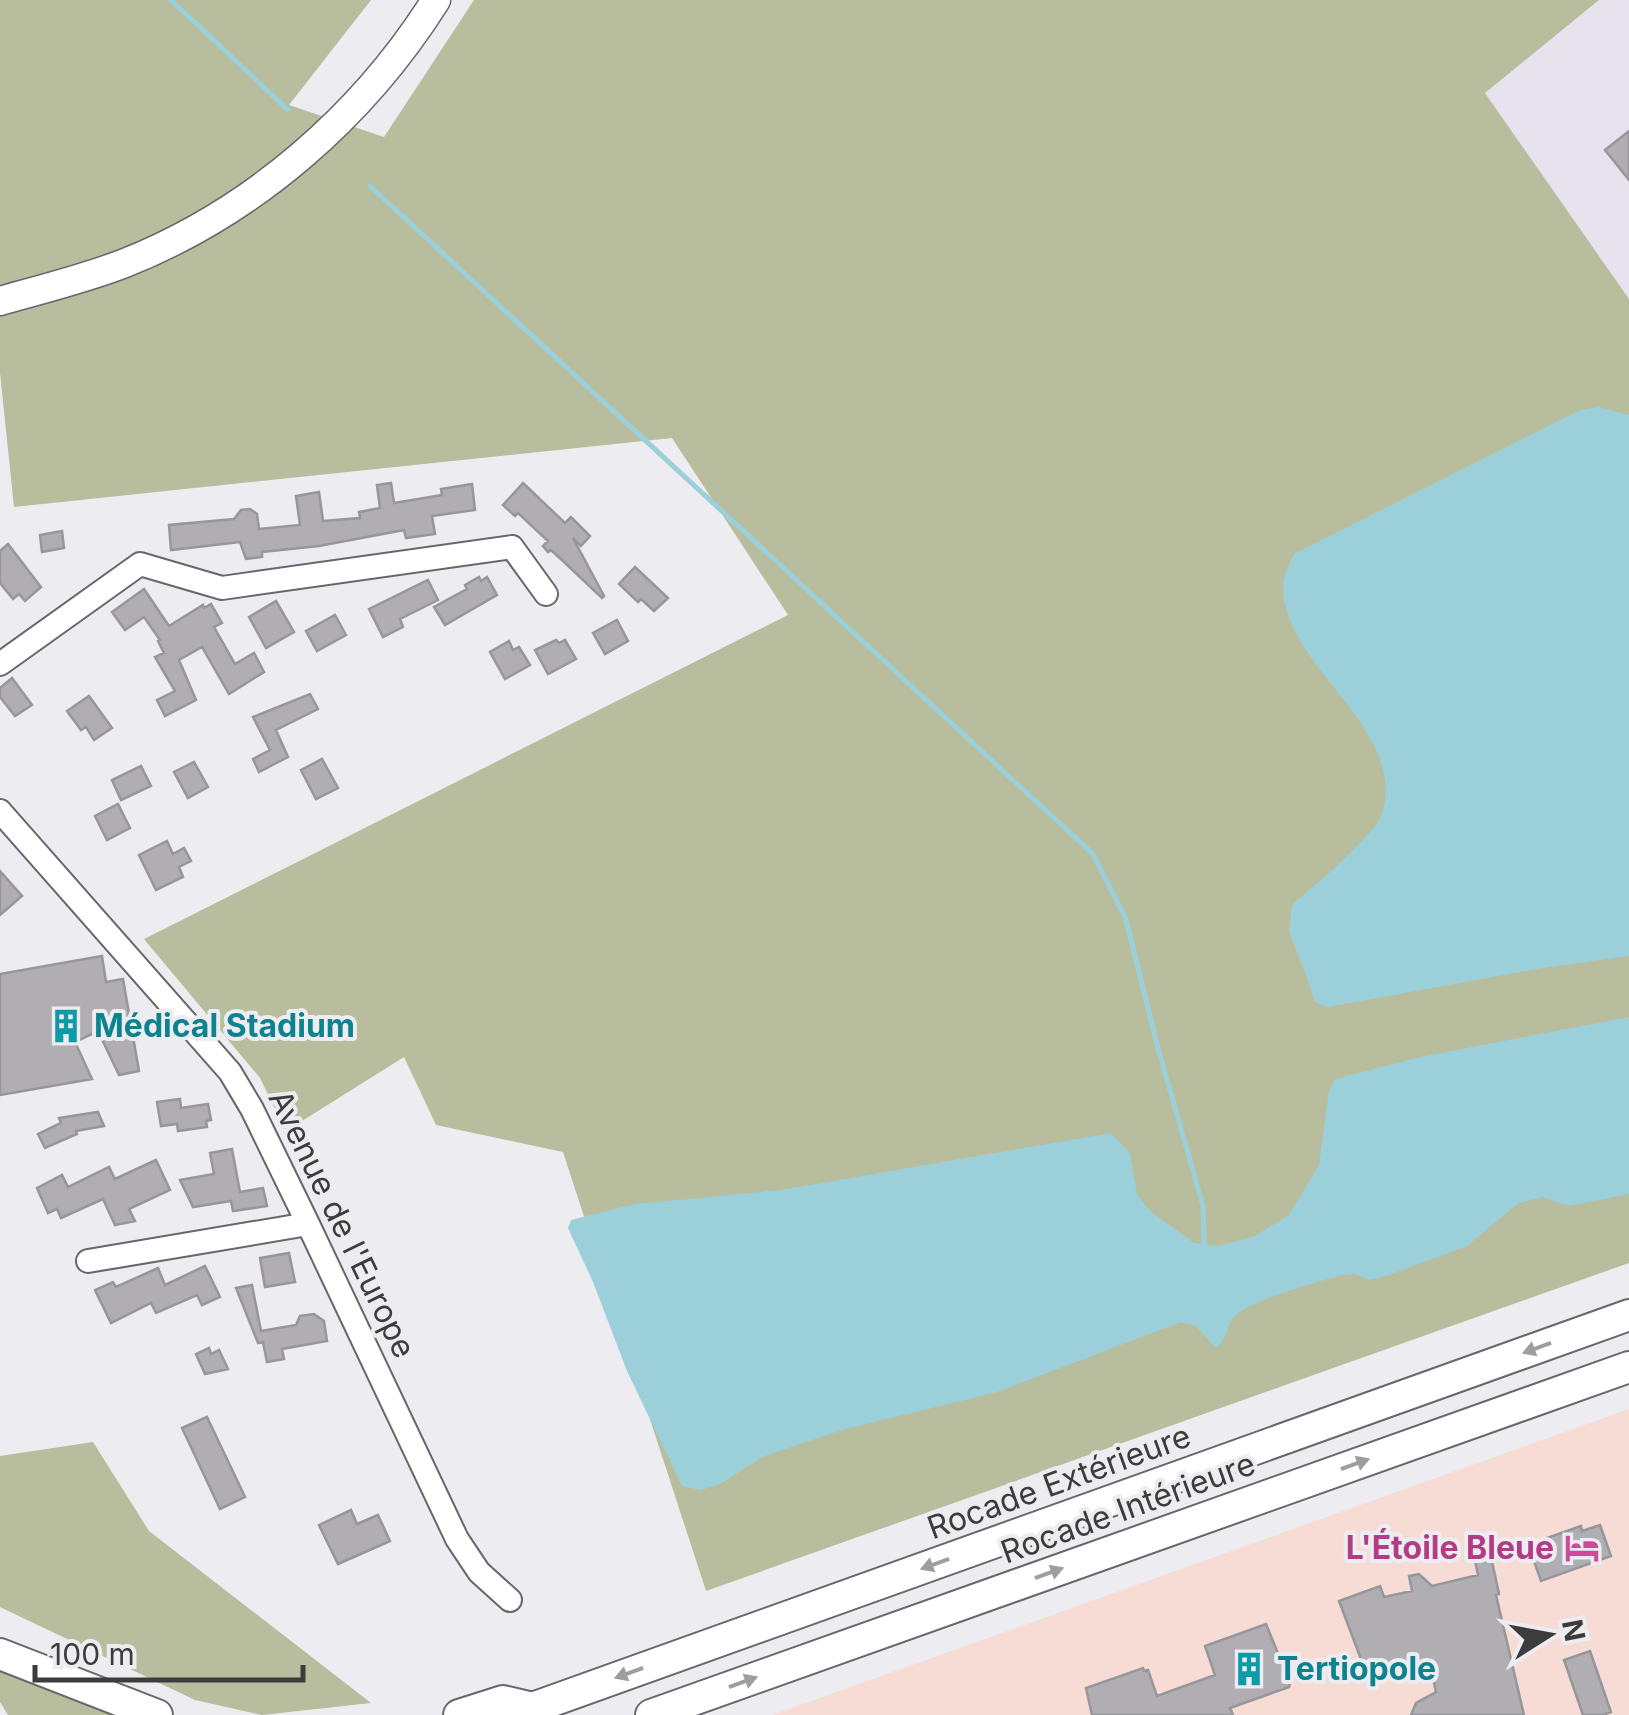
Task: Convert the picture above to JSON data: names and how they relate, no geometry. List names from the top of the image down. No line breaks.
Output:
{"streets":{"highway":["Rocade Extérieure","Rocade Intérieure"],"street":["Avenue de l'Europe"]},"one_way":["Rocade Extérieure","Rocade Intérieure"],"places":{"building":["Médical Stadium","Tertiopole"],"hotel":["L'Étoile Bleue"]},"scale_bar":"100 m","north":"right"}
